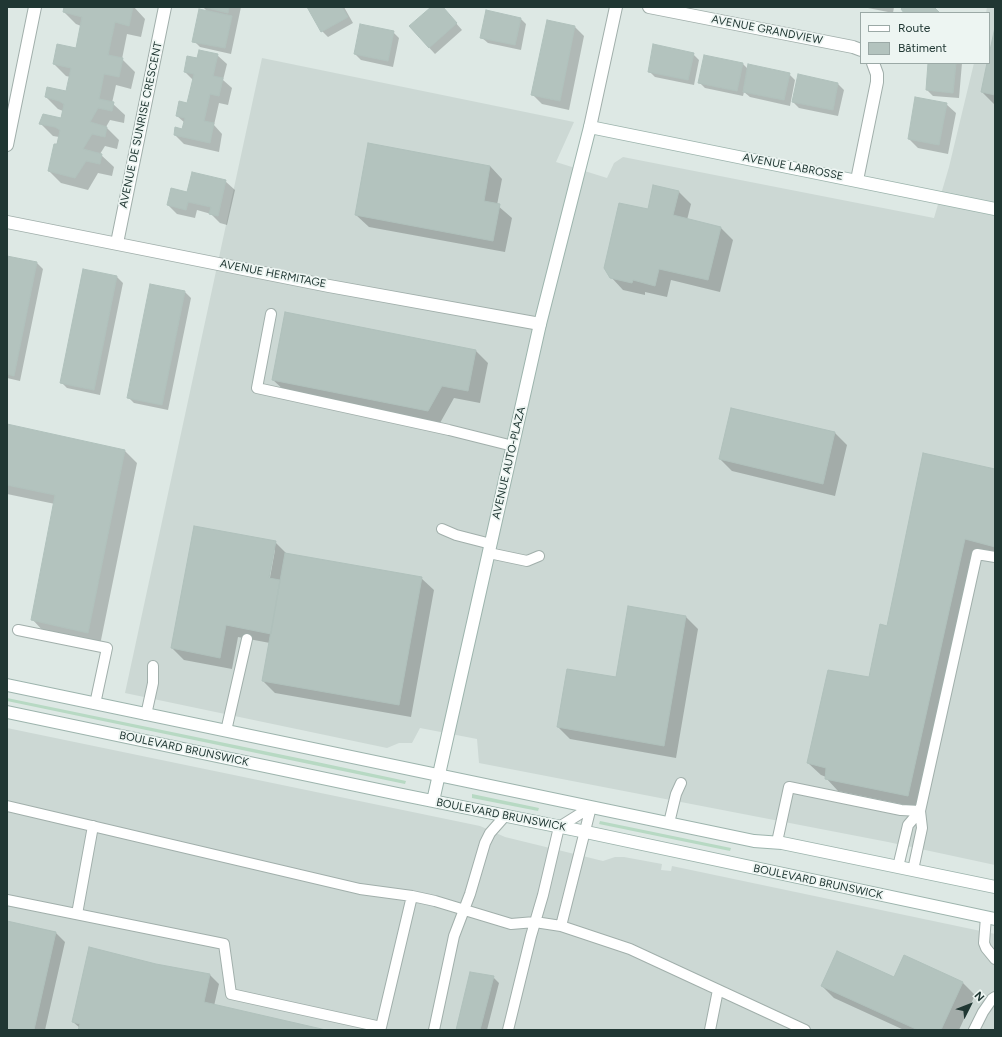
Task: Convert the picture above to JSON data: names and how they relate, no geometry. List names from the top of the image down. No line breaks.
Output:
{"streets":{"street":["AVENUE GRANDVIEW","AVENUE DE SUNRISE CRESCENT","AVENUE LABROSSE","AVENUE HERMITAGE","AVENUE AUTO-PLAZA","BOULEVARD BRUNSWICK"]},"crossings":[["AVENUE DE SUNRISE CRESCENT","AVENUE HERMITAGE"],["AVENUE LABROSSE","AVENUE AUTO-PLAZA"],["AVENUE HERMITAGE","AVENUE AUTO-PLAZA"],["AVENUE AUTO-PLAZA","BOULEVARD BRUNSWICK"]],"legend":["Route","Bâtiment"],"north":"top right"}
